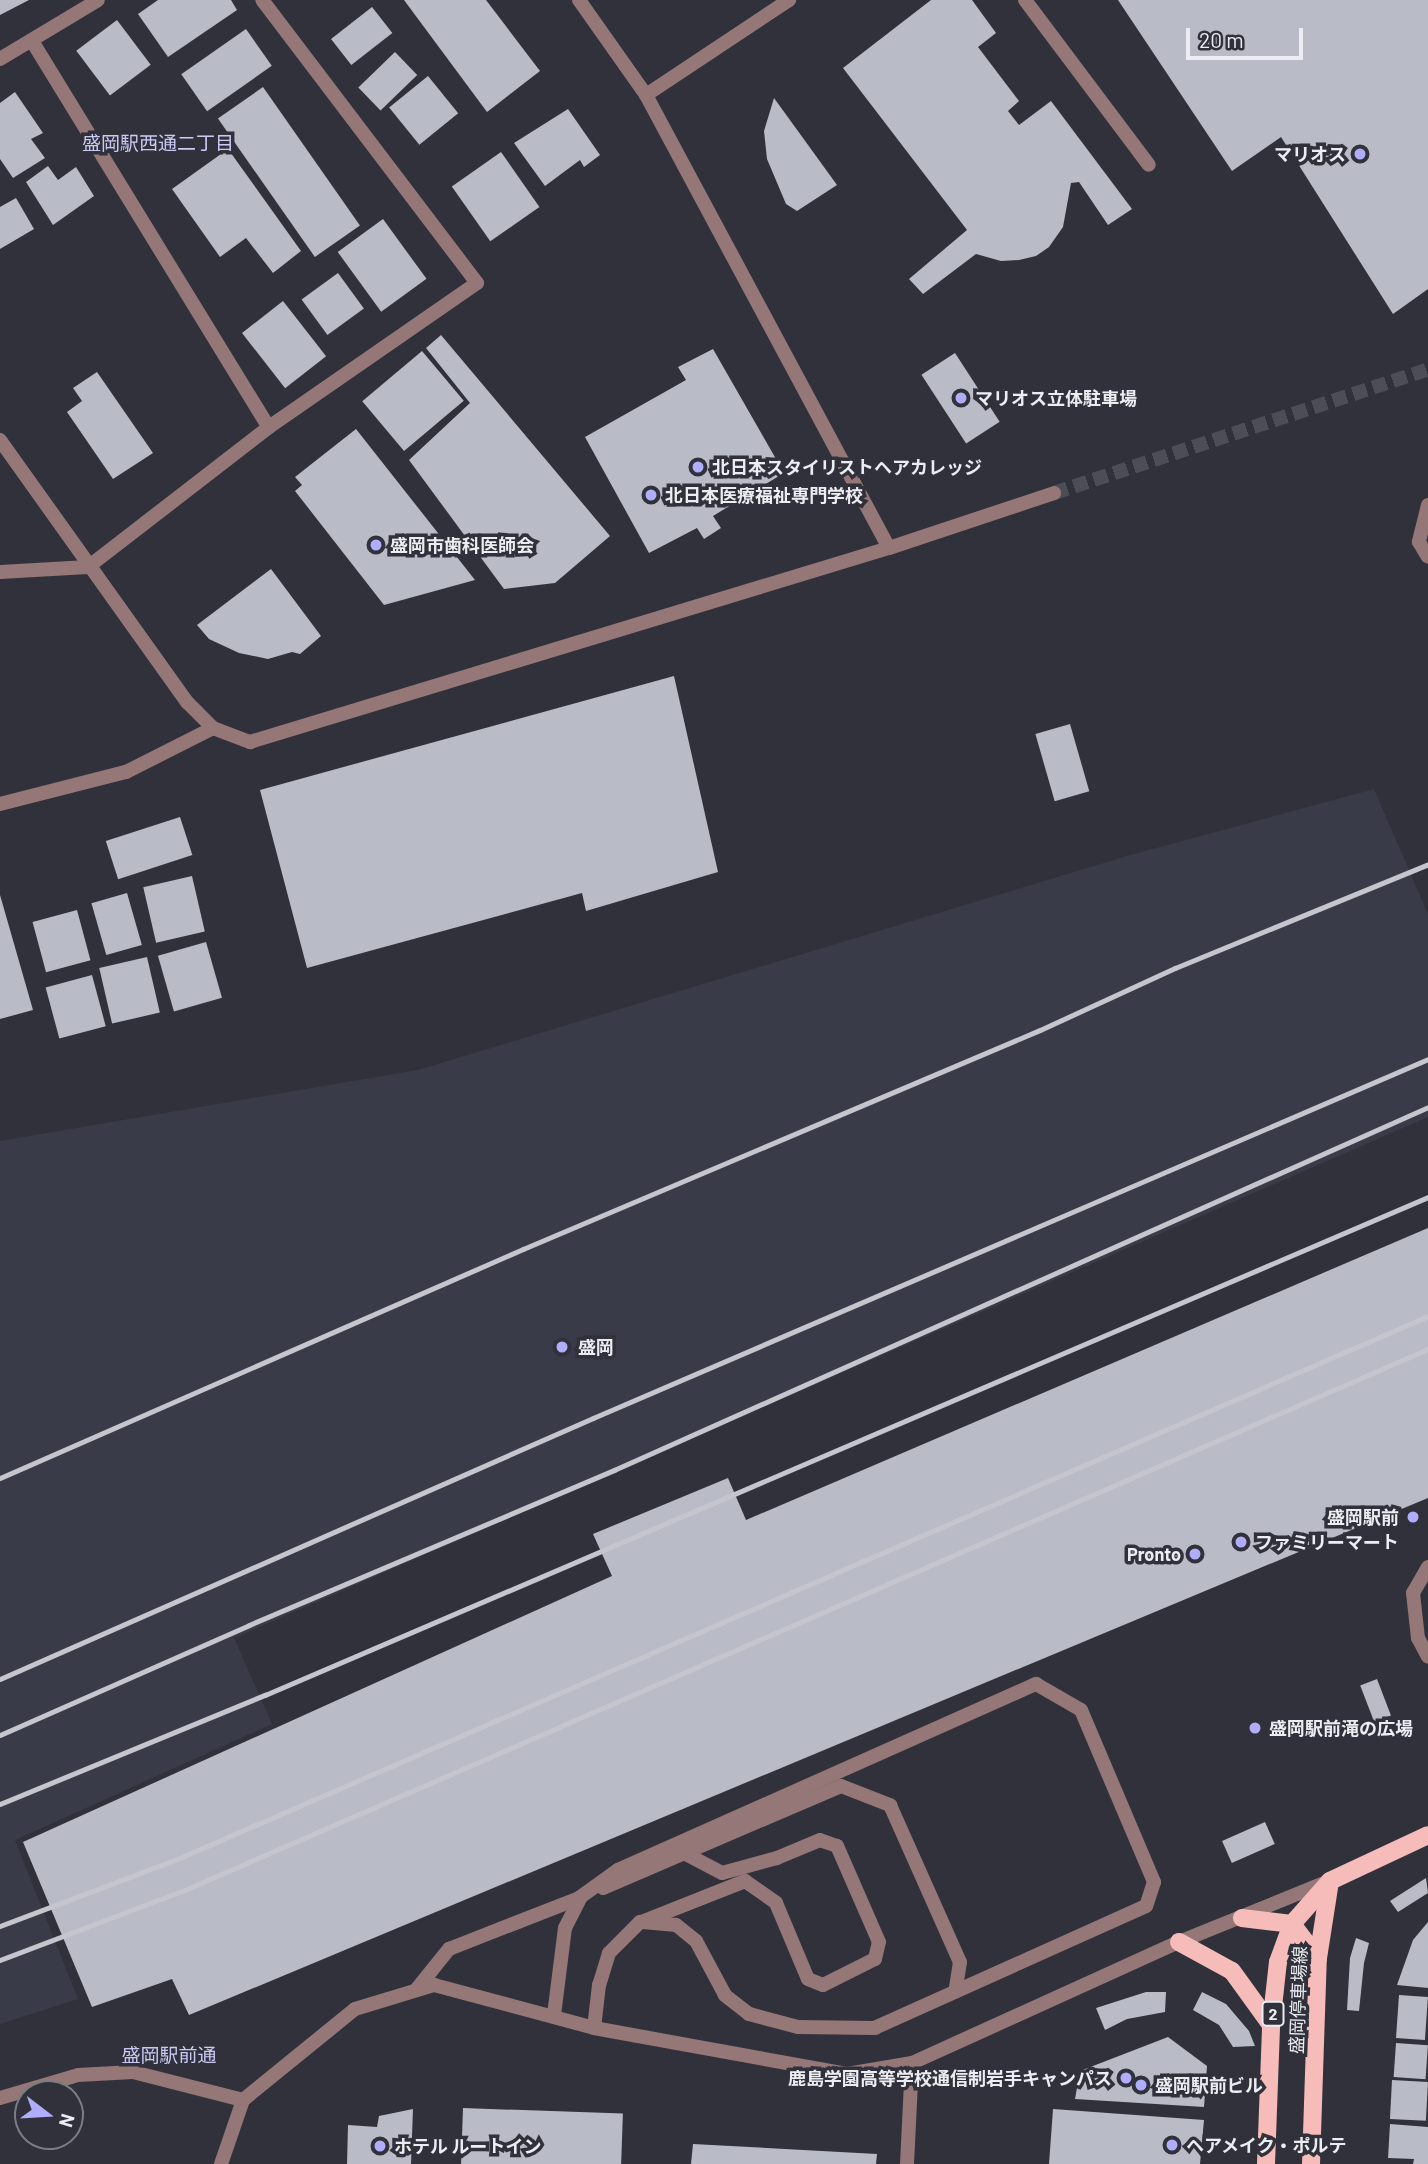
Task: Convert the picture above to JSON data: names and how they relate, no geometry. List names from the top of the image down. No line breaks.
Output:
{"streets":{"main road":["盛岡停車場線","2"]},"districts":["盛岡駅西通二丁目","盛岡駅前通"],"places":["マリオス","マリオス立体駐車場","北日本スタイリストヘアカレッジ","北日本医療福祉専門学校","盛岡市歯科医師会","盛岡","盛岡駅前","ファミリーマート","Pronto","盛岡駅前滝の広場","鹿島学園高等学校通信制岩手キャンパス","盛岡駅前ビル","ヘアメイク・ポルテ","ホテル ルートイン"],"scale_bar":"20 m","north":"right"}
